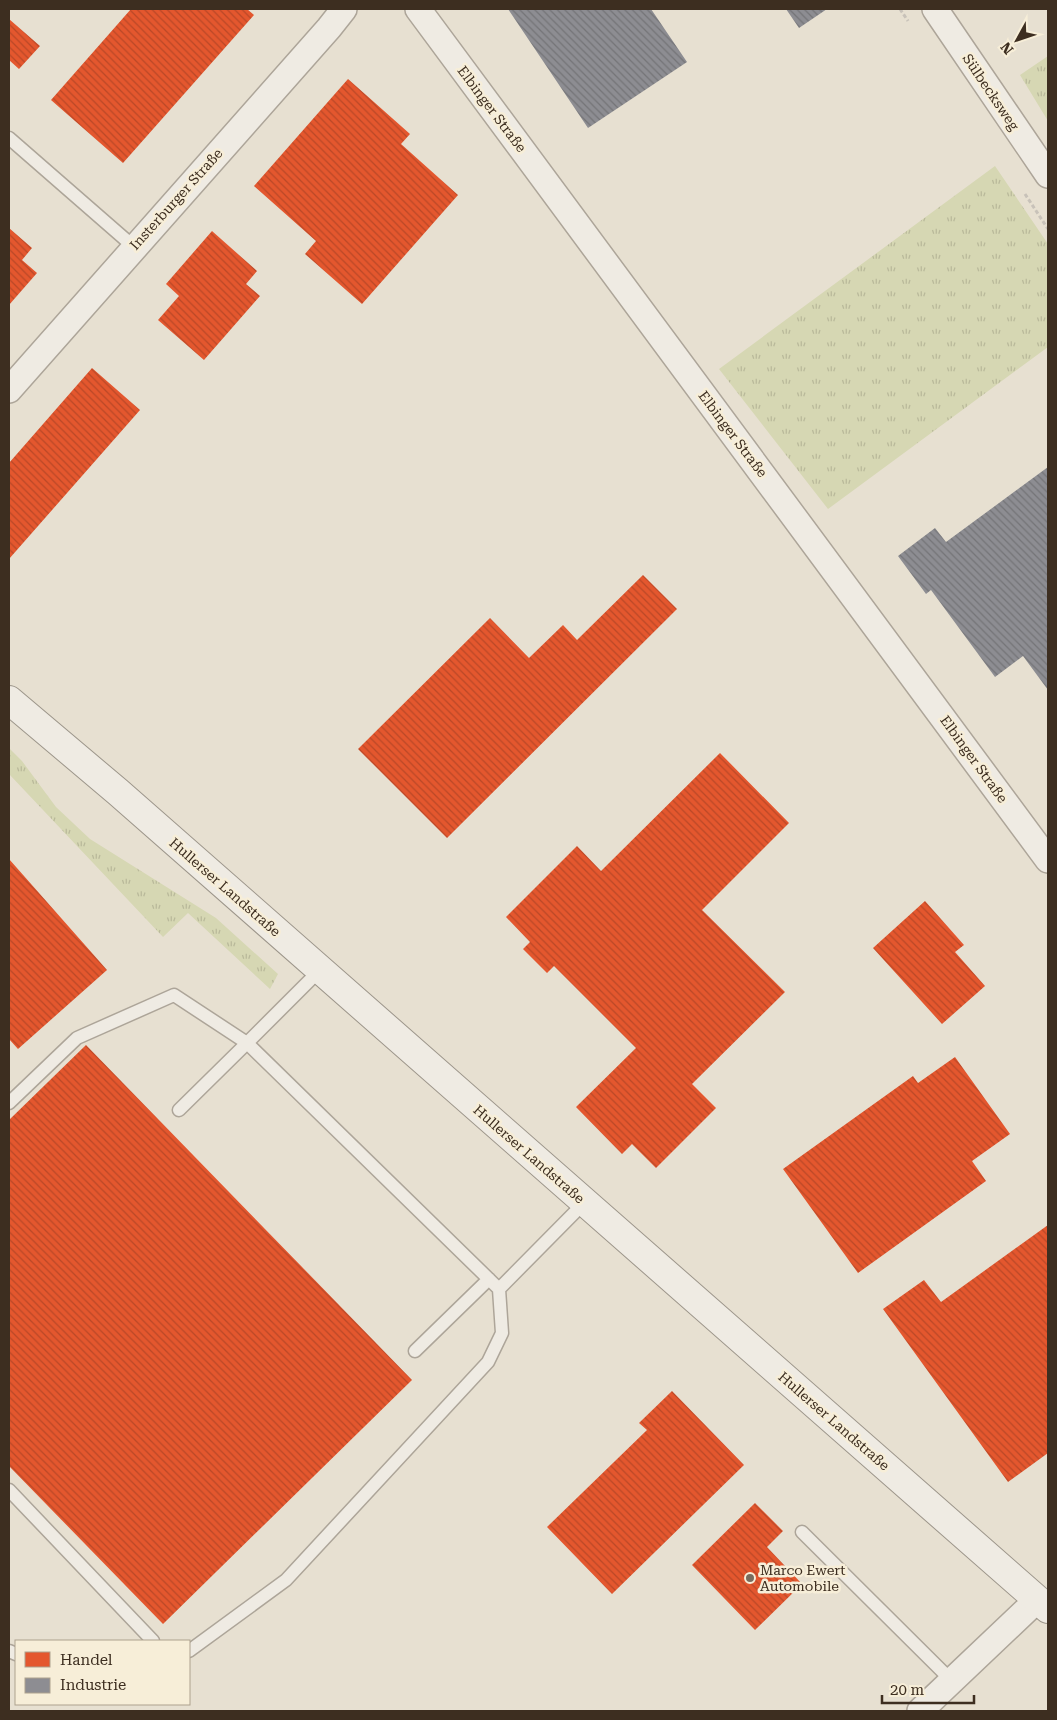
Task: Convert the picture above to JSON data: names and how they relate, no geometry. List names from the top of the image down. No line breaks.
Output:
{"streets":{"street":["Sülbecksweg","Elbinger Straße","Insterburger Straße","Hullerser Landstraße"]},"places":["Marco Ewert Automobile"],"legend":["Handel","Industrie"],"scale_bar":"20 m","north":"bottom left"}
